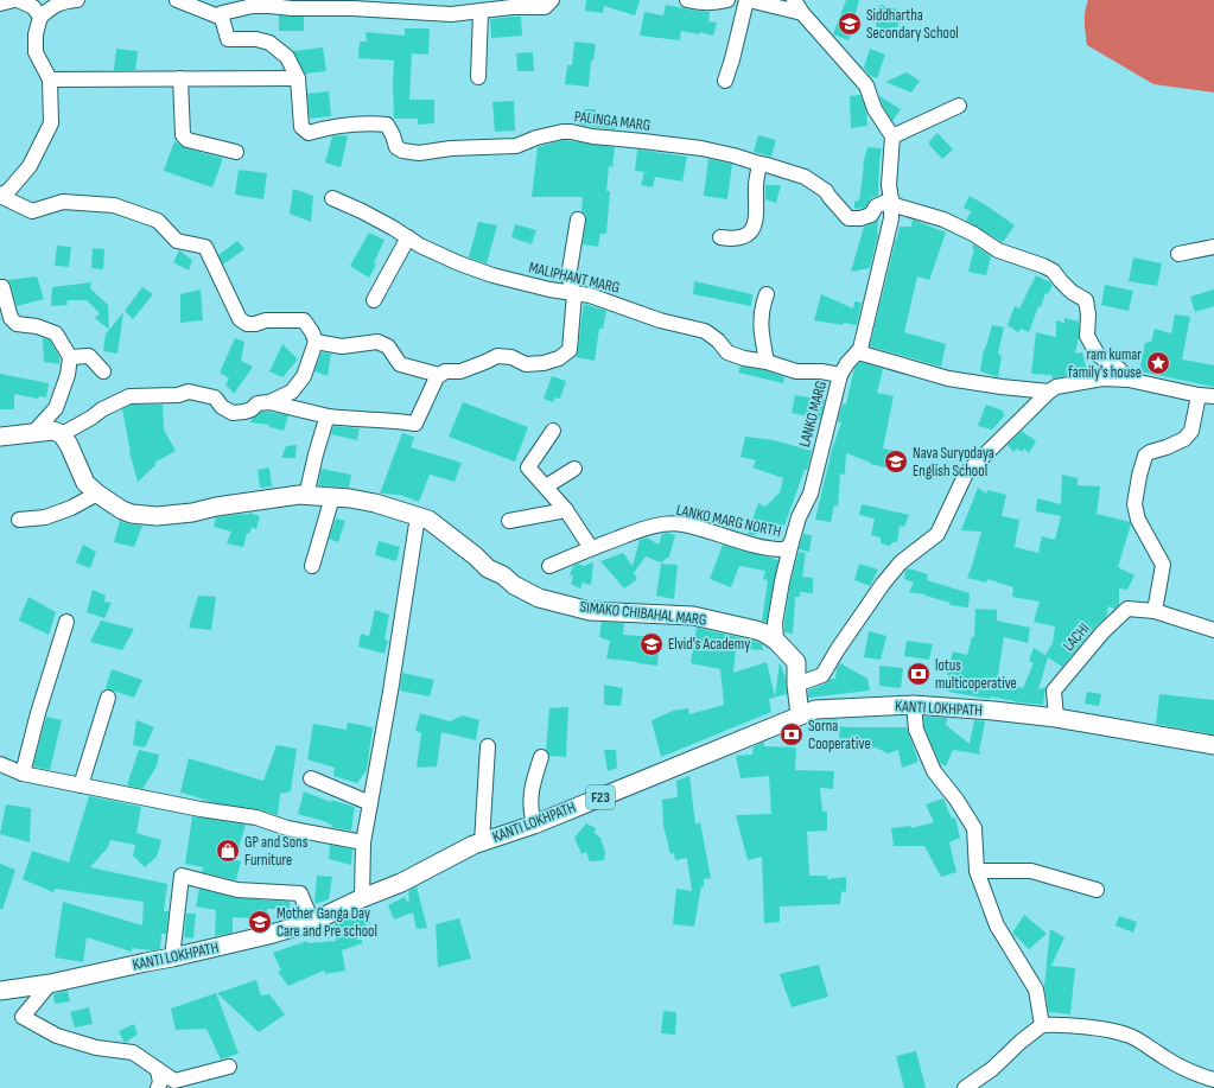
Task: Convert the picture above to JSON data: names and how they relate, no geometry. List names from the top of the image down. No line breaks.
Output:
{"streets":{"main road":["SIMAKO CHIBAHAL MARG","KANTI LOKHPATH","F23"],"street":["PALINGA MARG","MALIPHANT MARG","LANKO MARG","LANKO MARG NORTH","LACHI"]},"crossings":[["PALINGA MARG","LANKO MARG"],["MALIPHANT MARG","LANKO MARG"],["LANKO MARG","LANKO MARG NORTH"],["LANKO MARG","SIMAKO CHIBAHAL MARG"],["SIMAKO CHIBAHAL MARG","KANTI LOKHPATH"],["LACHI","KANTI LOKHPATH"]],"places":{"school or university":["Siddhartha Secondary School","Nava Suryodaya English School","Elvid's Academy","Mother Ganga Day Care and Pre school"],"place":["ram kumar family's house"],"bank":["lotus multicoperative","Sorna Cooperative"],"shop":["GP and Sons Furniture"]}}
